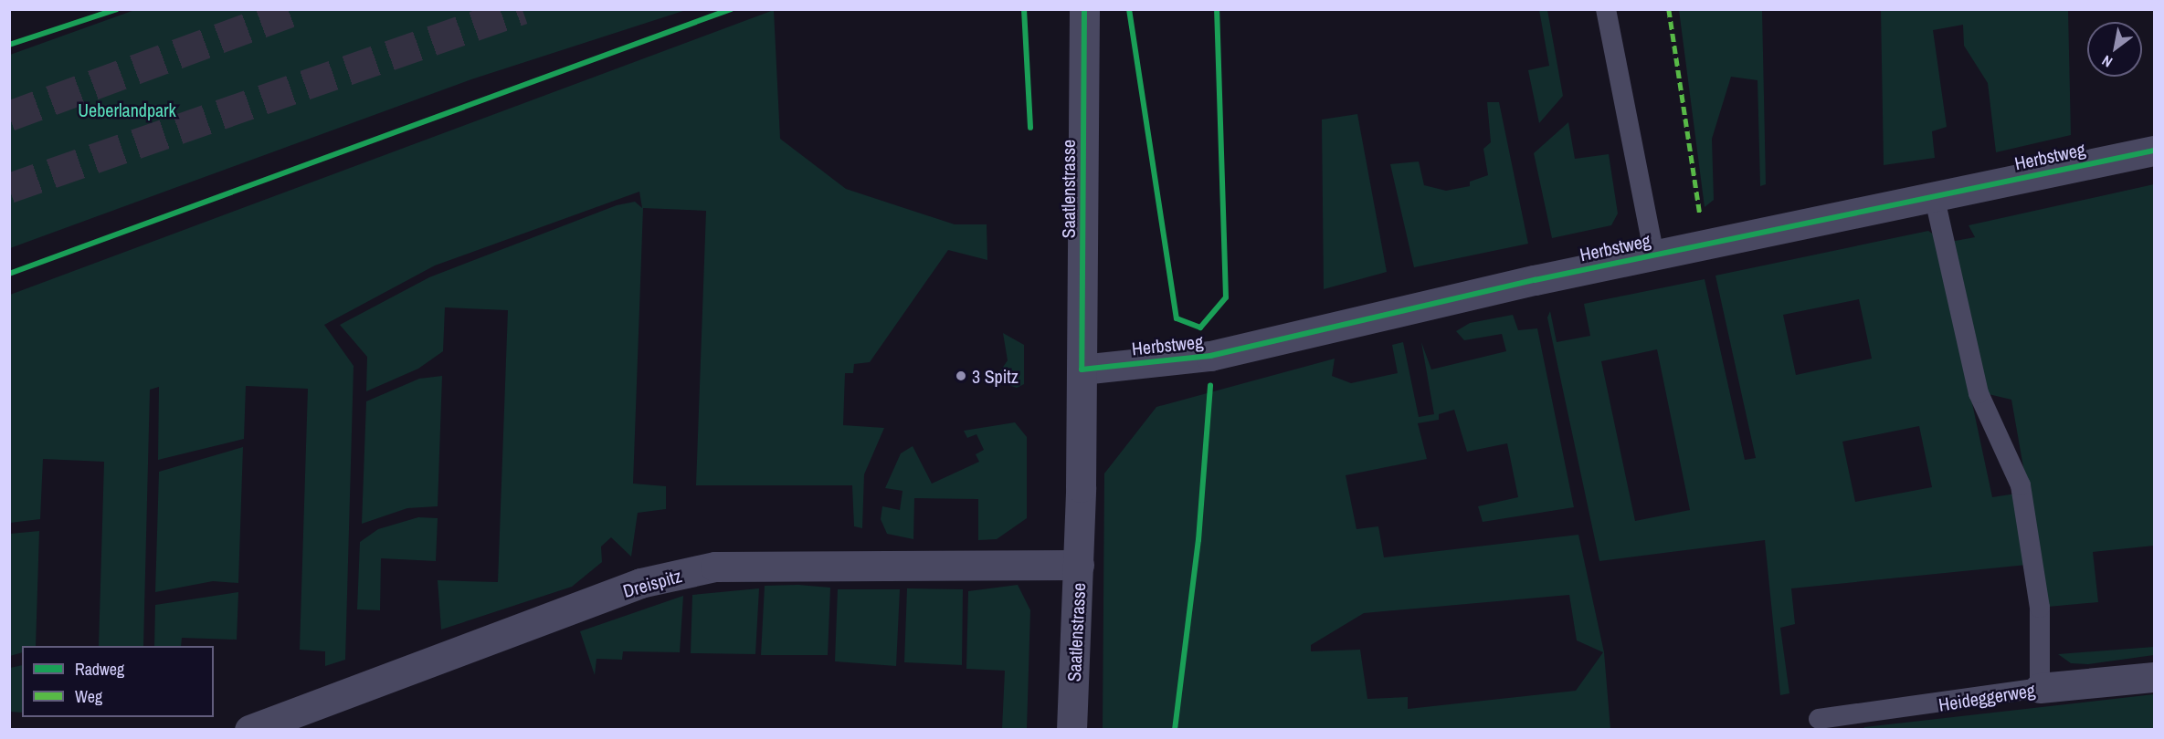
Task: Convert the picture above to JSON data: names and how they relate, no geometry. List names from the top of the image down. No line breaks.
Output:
{"streets":{"street":["Herbstweg","Saatlenstrasse","Dreispitz","Heideggerweg"]},"crossings":[["Herbstweg","Saatlenstrasse"],["Saatlenstrasse","Dreispitz"]],"parks":["Ueberlandpark"],"places":["3 Spitz"],"legend":["Radweg","Weg"],"north":"bottom left"}
